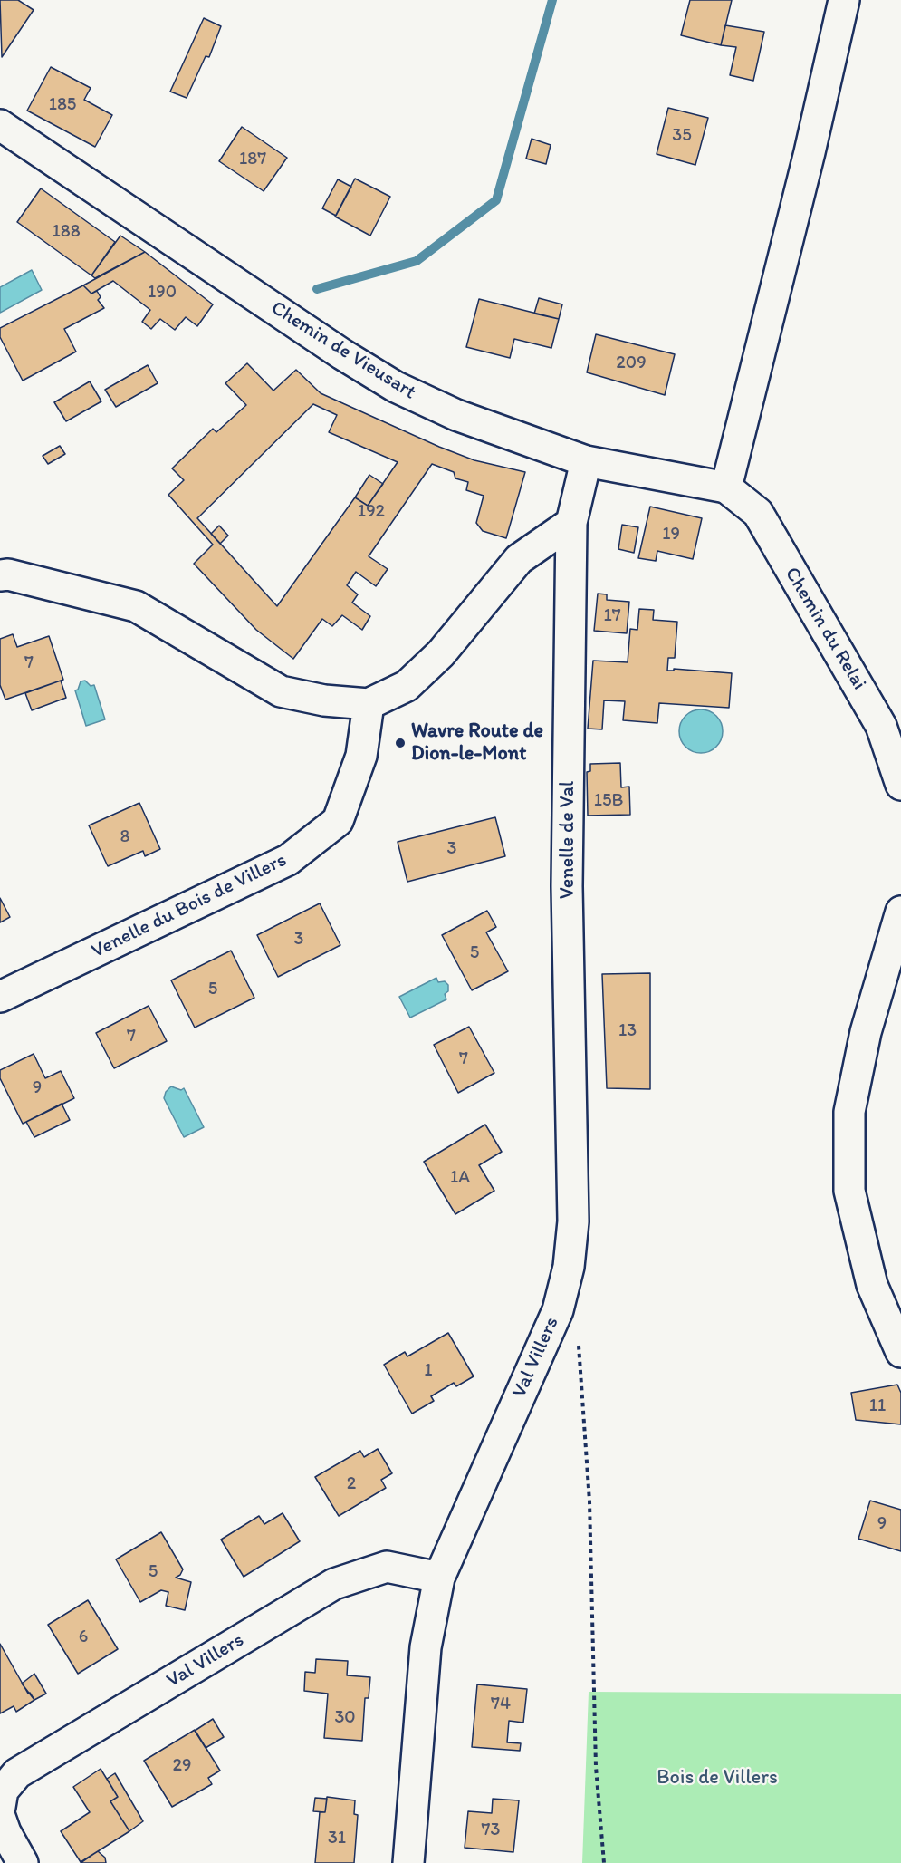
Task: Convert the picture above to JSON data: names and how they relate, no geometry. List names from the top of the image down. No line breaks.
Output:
{"streets":{"street":["Chemin de Vieusart","Chemin du Relai","Venelle de Val","Venelle du Bois de Villers","Val Villers"]},"crossings":[["Chemin de Vieusart","Chemin du Relai"],["Chemin de Vieusart","Venelle de Val"],["Venelle de Val","Val Villers"]],"parks":["Bois de Villers"],"places":["Wavre Route de Dion-le-Mont"],"house_numbers":["185","35","187","188","190","209","192","19","17","7","15B","8","3","3","5","5","13","7","7","9","1A","1","11","2","9","5","6","74","30","29","73","31"]}
